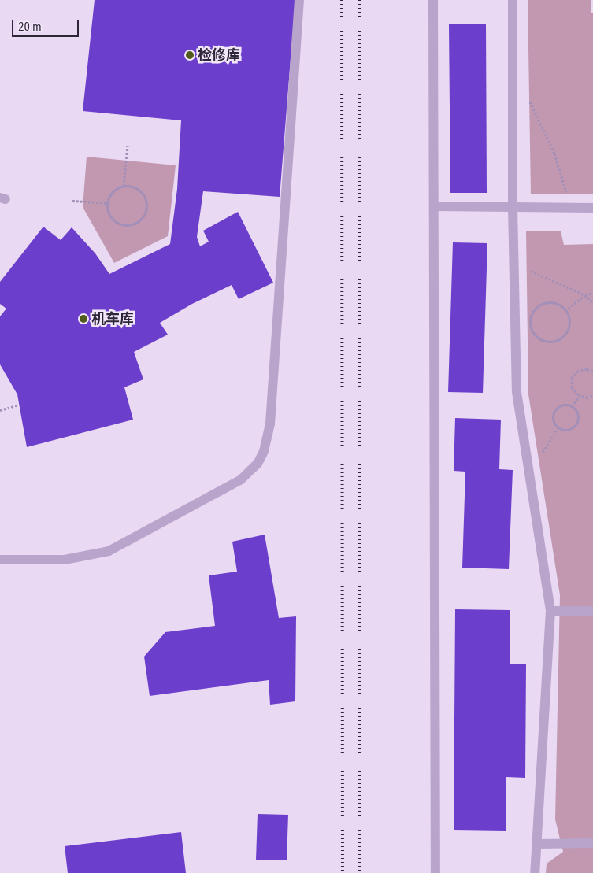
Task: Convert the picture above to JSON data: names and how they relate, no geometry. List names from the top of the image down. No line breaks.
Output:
{"places":["检修库","机车库"],"scale_bar":"20 m"}
